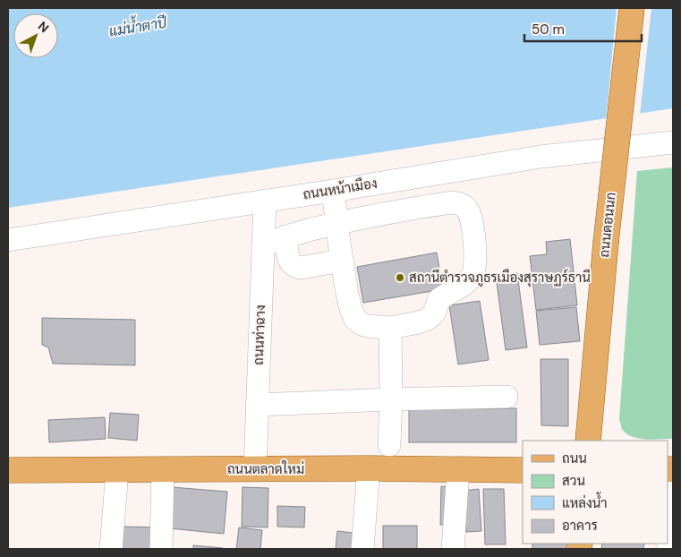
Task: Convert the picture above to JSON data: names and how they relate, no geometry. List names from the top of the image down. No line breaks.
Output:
{"streets":{"main road":["ถนนดอนนก","ถนนตลาดใหม่"],"street":["ถนนหน้าเมือง","ถนนท่าฉาง"]},"crossings":[["ถนนหน้าเมือง","ถนนท่าฉาง"],["ถนนท่าฉาง","ถนนตลาดใหม่"]],"water":["แม่น้ำตาปี"],"places":["สถานีตำรวจภูธรเมืองสุราษฏร์ธานี"],"legend":["ถนน","สวน","แหล่งน้ำ","อาคาร"],"scale_bar":"50 m","north":"top right"}
